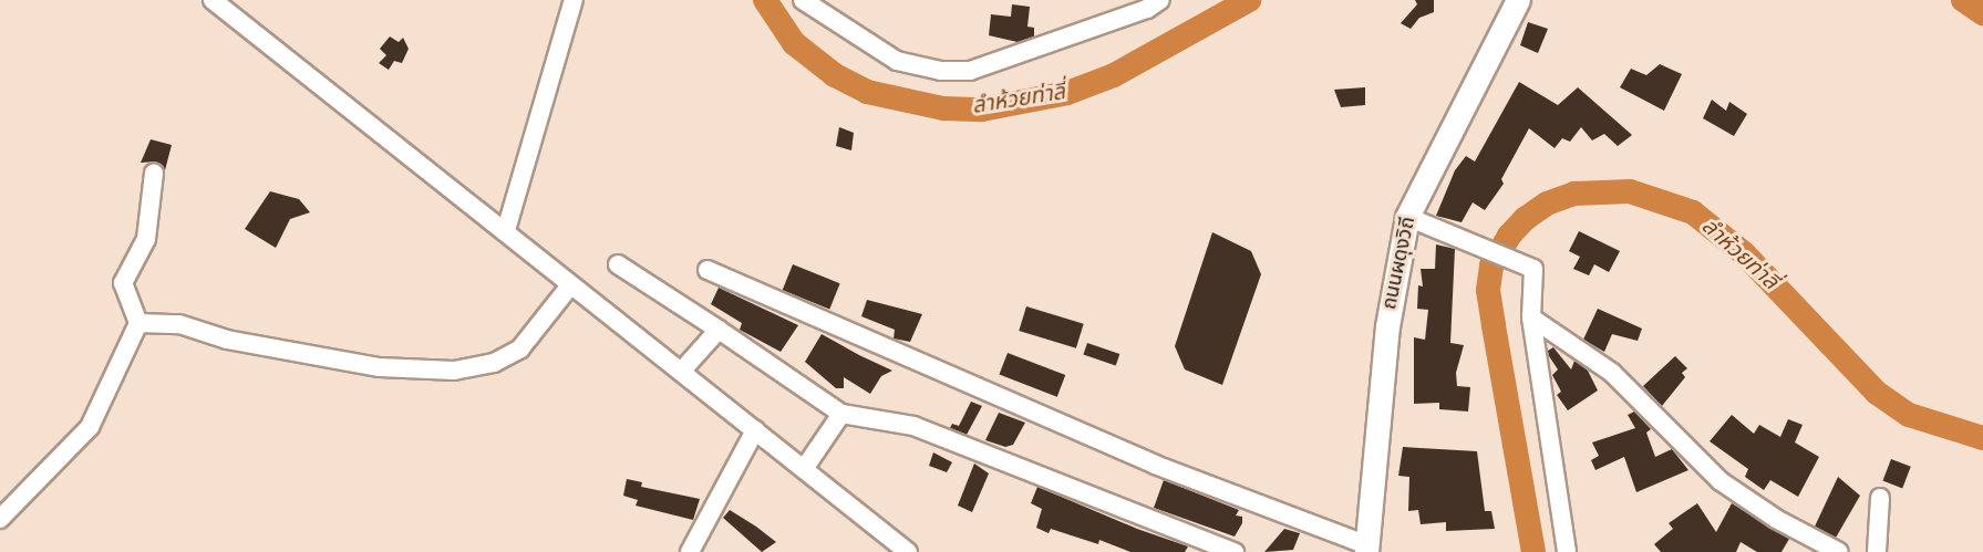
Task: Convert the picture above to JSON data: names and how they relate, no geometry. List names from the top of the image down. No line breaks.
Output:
{"streets":{"main road":["ถนนผดุงวิถี"]},"water":["ลำห้วยท่าลี่"]}
